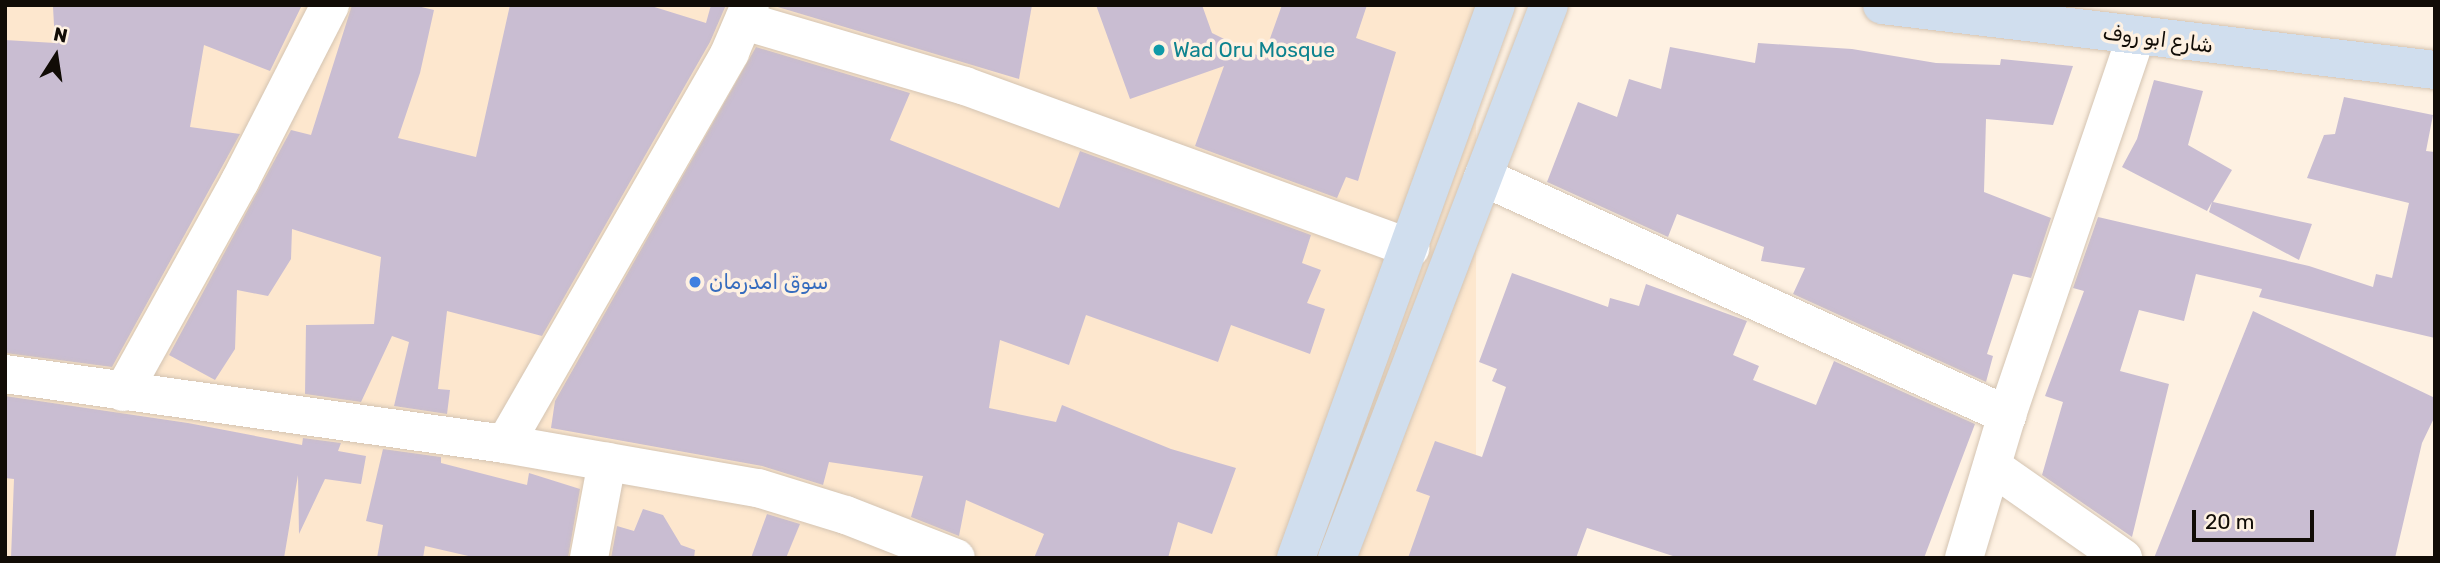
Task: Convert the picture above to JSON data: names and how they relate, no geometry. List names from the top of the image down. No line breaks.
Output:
{"streets":{"main road":["شارع ابو روف"]},"places":["Wad Oru Mosque","سوق امدرمان"],"scale_bar":"20 m","north":"top"}
